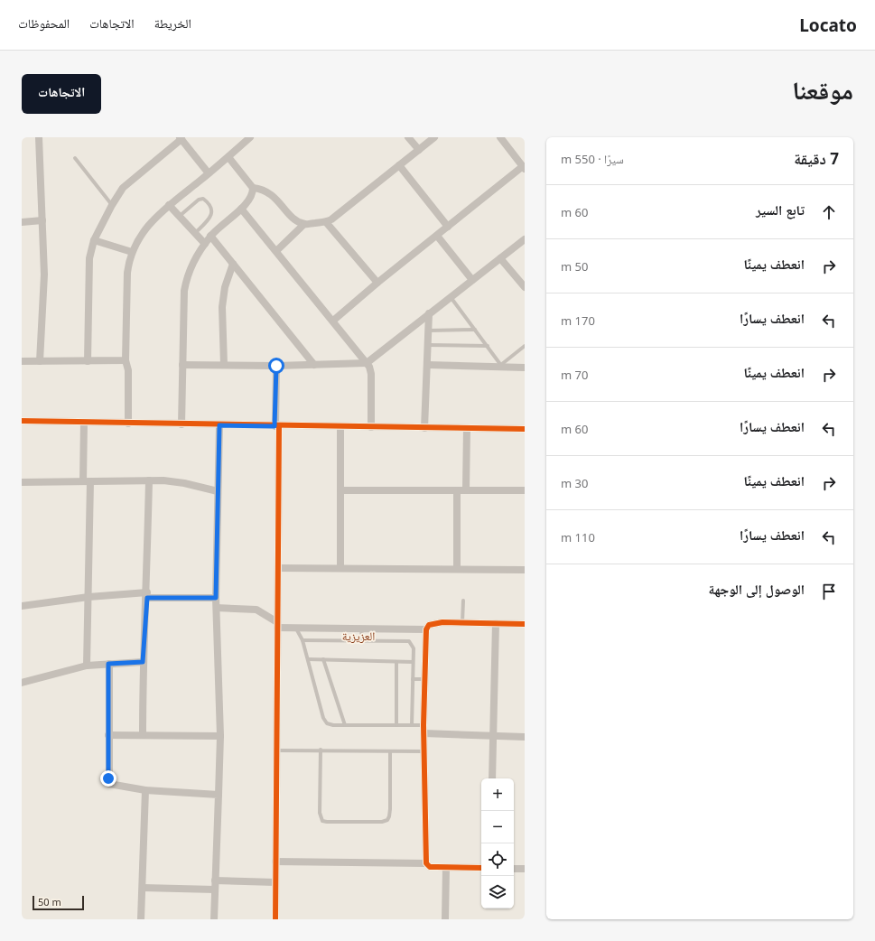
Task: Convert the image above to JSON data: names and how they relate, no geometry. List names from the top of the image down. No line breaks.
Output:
{"districts":["العزيزية"],"scale_bar":"50 m","page":{"header":"Locato","nav":["الخريطة","الاتجاهات","المحفوظات"],"title":"موقعنا","buttons":"الاتجاهات","heading":["7 دقيقة","سيرًا · 550 m"],"list":[["تابع السير","60 m"],["انعطف يمينًا","50 m"],["انعطف يسارًا","170 m"],["انعطف يمينًا","70 m"],["انعطف يسارًا","60 m"],["انعطف يمينًا","30 m"],["انعطف يسارًا","110 m"],"الوصول إلى الوجهة"],"map_buttons":["+","−"],"scale":"50 m"}}
